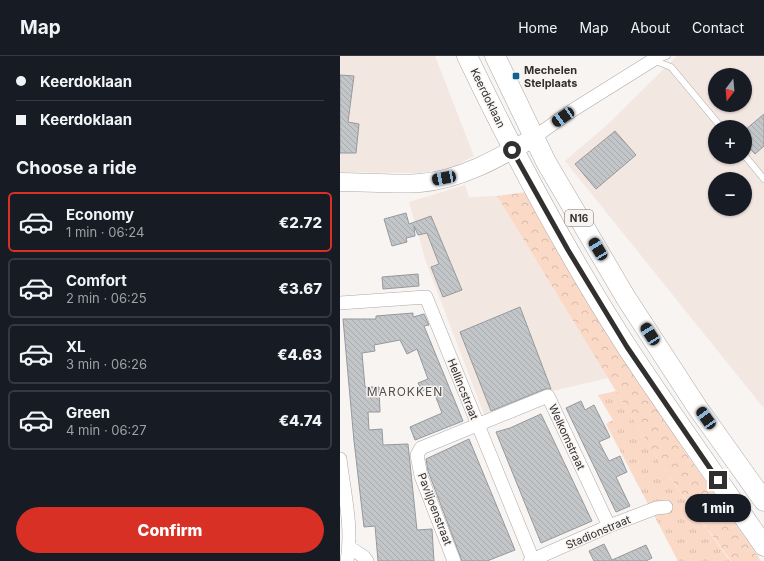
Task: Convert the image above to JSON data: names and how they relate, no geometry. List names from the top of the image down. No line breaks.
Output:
{"streets":{"main road":["Keerdoklaan","N16"],"street":["Hellincstraat","Welkomstraat","Paviljoenstraat","Stadionstraat"]},"crossings":[["Hellincstraat","Welkomstraat"],["Hellincstraat","Paviljoenstraat"],["Hellincstraat","Stadionstraat"],["Welkomstraat","Paviljoenstraat"],["Welkomstraat","Stadionstraat"]],"districts":["MAROKKEN"],"places":{"transit":["Mechelen Stelplaats"]},"north":"bottom","page":{"header":"Map","nav":["Home","Map","About","Contact"],"banner":["Keerdoklaan","Keerdoklaan"],"map_buttons":["+","−"],"heading":"Choose a ride","list":[{"name":"Economy","note":"1 min · 06:24","value":"€2.72"},{"name":"Comfort","note":"2 min · 06:25","value":"€3.67"},{"name":"XL","note":"3 min · 06:26","value":"€4.63"},{"name":"Green","note":"4 min · 06:27","value":"€4.74"}],"bubble":"1 min","buttons":"Confirm"}}
